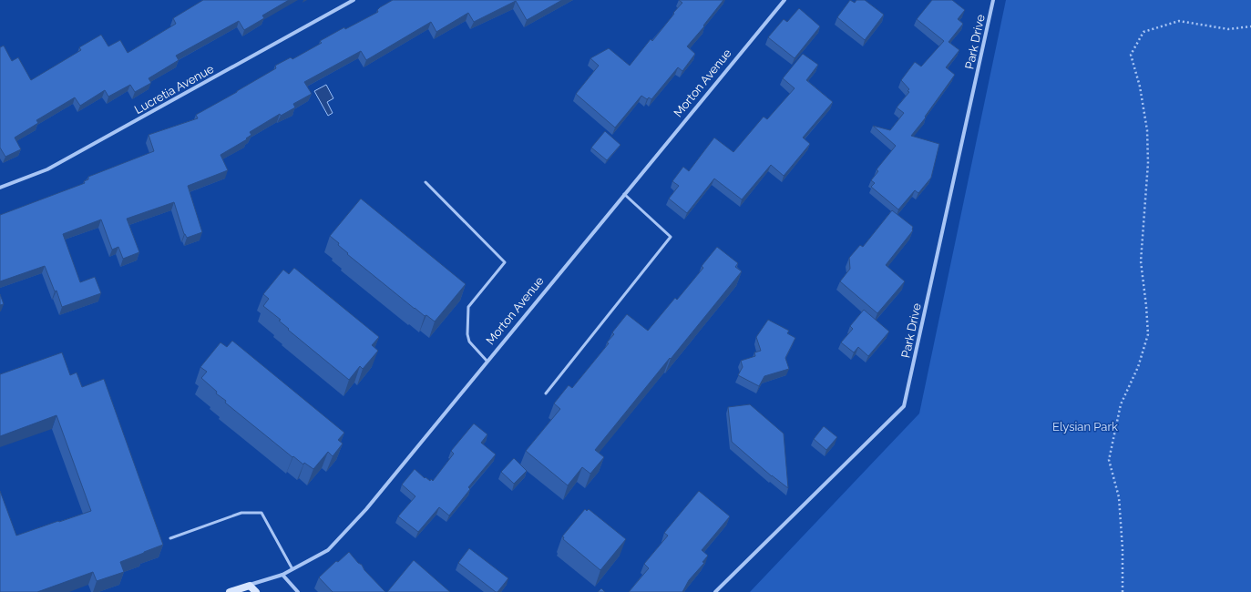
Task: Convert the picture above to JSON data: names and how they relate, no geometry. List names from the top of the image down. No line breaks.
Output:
{"streets":{"street":["Park Drive","Morton Avenue","Lucretia Avenue"]},"parks":["Elysian Park"]}
